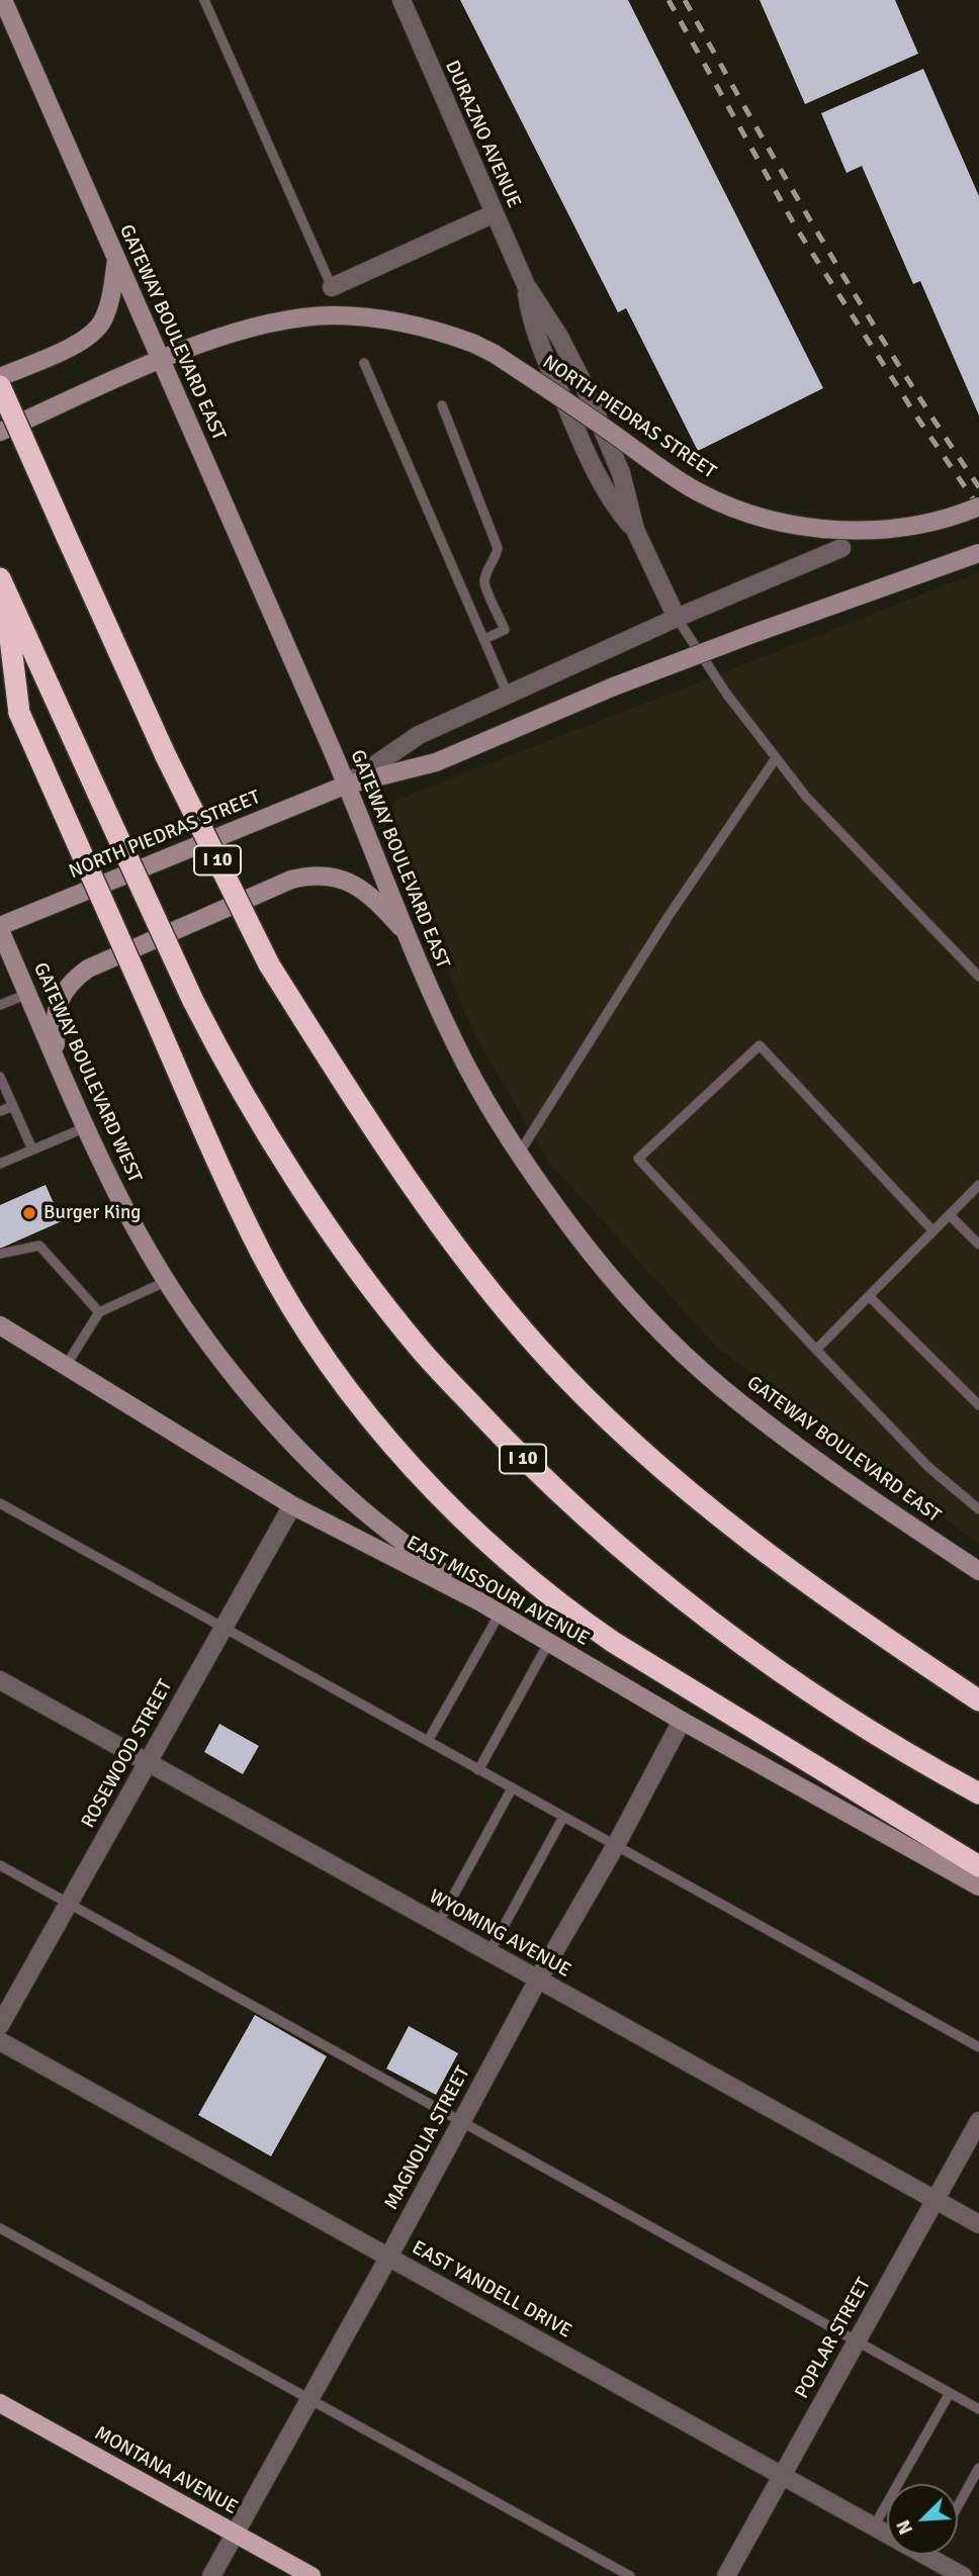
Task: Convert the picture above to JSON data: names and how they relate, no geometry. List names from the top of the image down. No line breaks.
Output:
{"streets":{"highway":["I 10"],"main road":["GATEWAY BOULEVARD EAST","NORTH PIEDRAS STREET","GATEWAY BOULEVARD WEST","EAST MISSOURI AVENUE","MONTANA AVENUE"],"street":["DURAZNO AVENUE","ROSEWOOD STREET","WYOMING AVENUE","MAGNOLIA STREET","EAST YANDELL DRIVE","POPLAR STREET"]},"crossings":[["DURAZNO AVENUE","NORTH PIEDRAS STREET"],["GATEWAY BOULEVARD EAST","NORTH PIEDRAS STREET"],["NORTH PIEDRAS STREET","GATEWAY BOULEVARD WEST"],["GATEWAY BOULEVARD WEST","EAST MISSOURI AVENUE"],["EAST MISSOURI AVENUE","ROSEWOOD STREET"],["EAST MISSOURI AVENUE","MAGNOLIA STREET"],["ROSEWOOD STREET","WYOMING AVENUE"],["WYOMING AVENUE","MAGNOLIA STREET"],["WYOMING AVENUE","POPLAR STREET"],["MAGNOLIA STREET","EAST YANDELL DRIVE"],["MAGNOLIA STREET","MONTANA AVENUE"],["EAST YANDELL DRIVE","POPLAR STREET"]],"places":["Burger King"],"north":"bottom left"}
